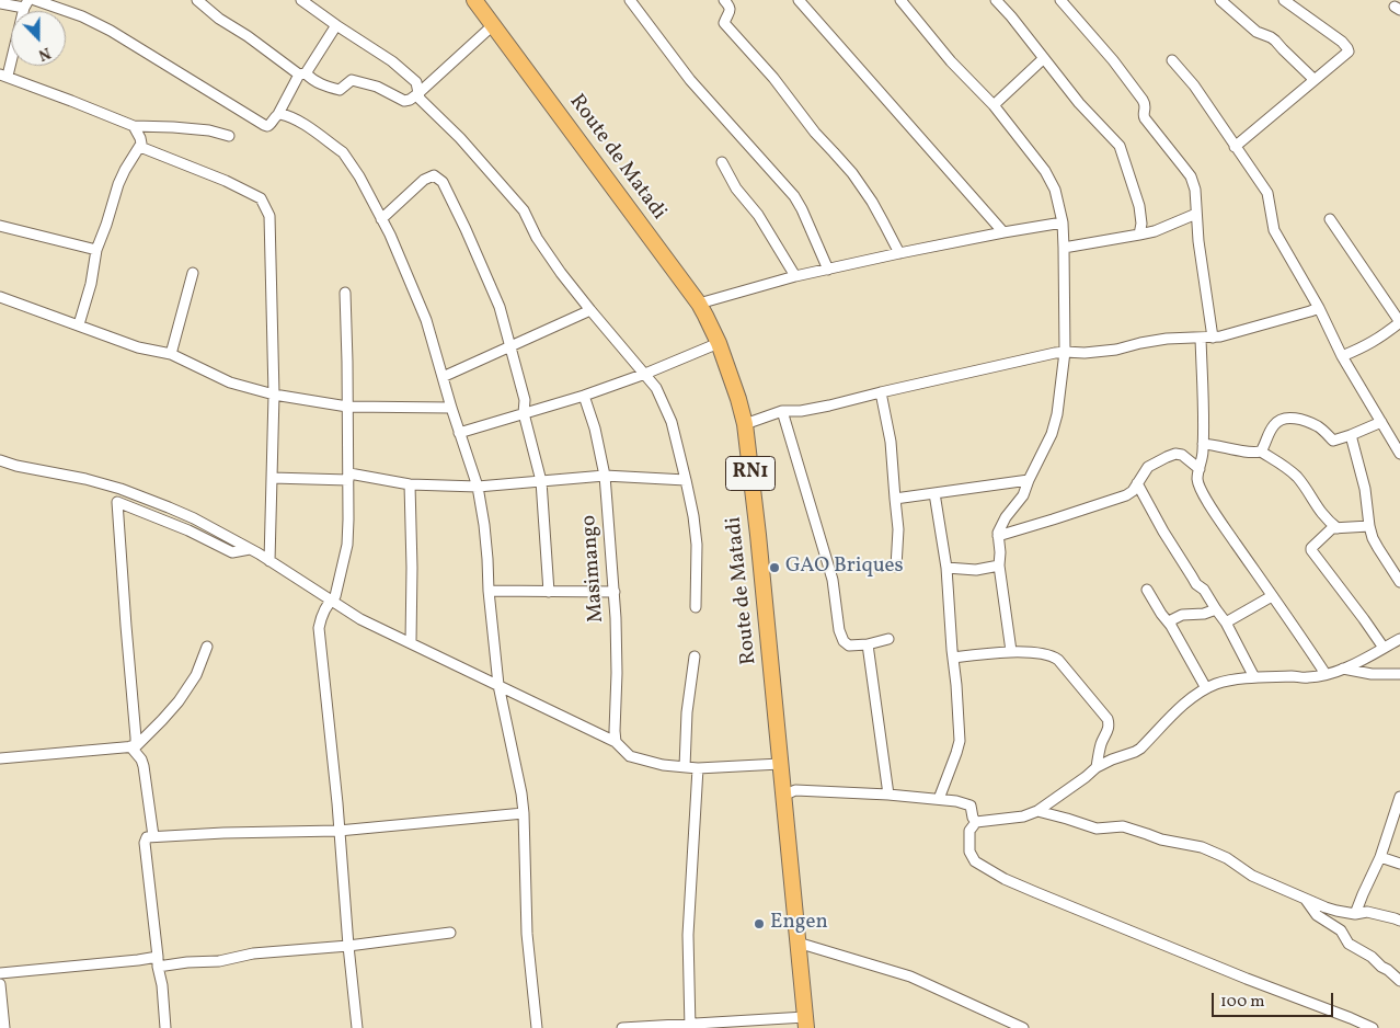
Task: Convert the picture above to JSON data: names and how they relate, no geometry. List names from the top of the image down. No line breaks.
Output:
{"streets":{"highway":["Route de Matadi","RN1"],"street":["Masimango"]},"places":["GAO Briques","Engen"],"scale_bar":"100 m","north":"bottom"}
